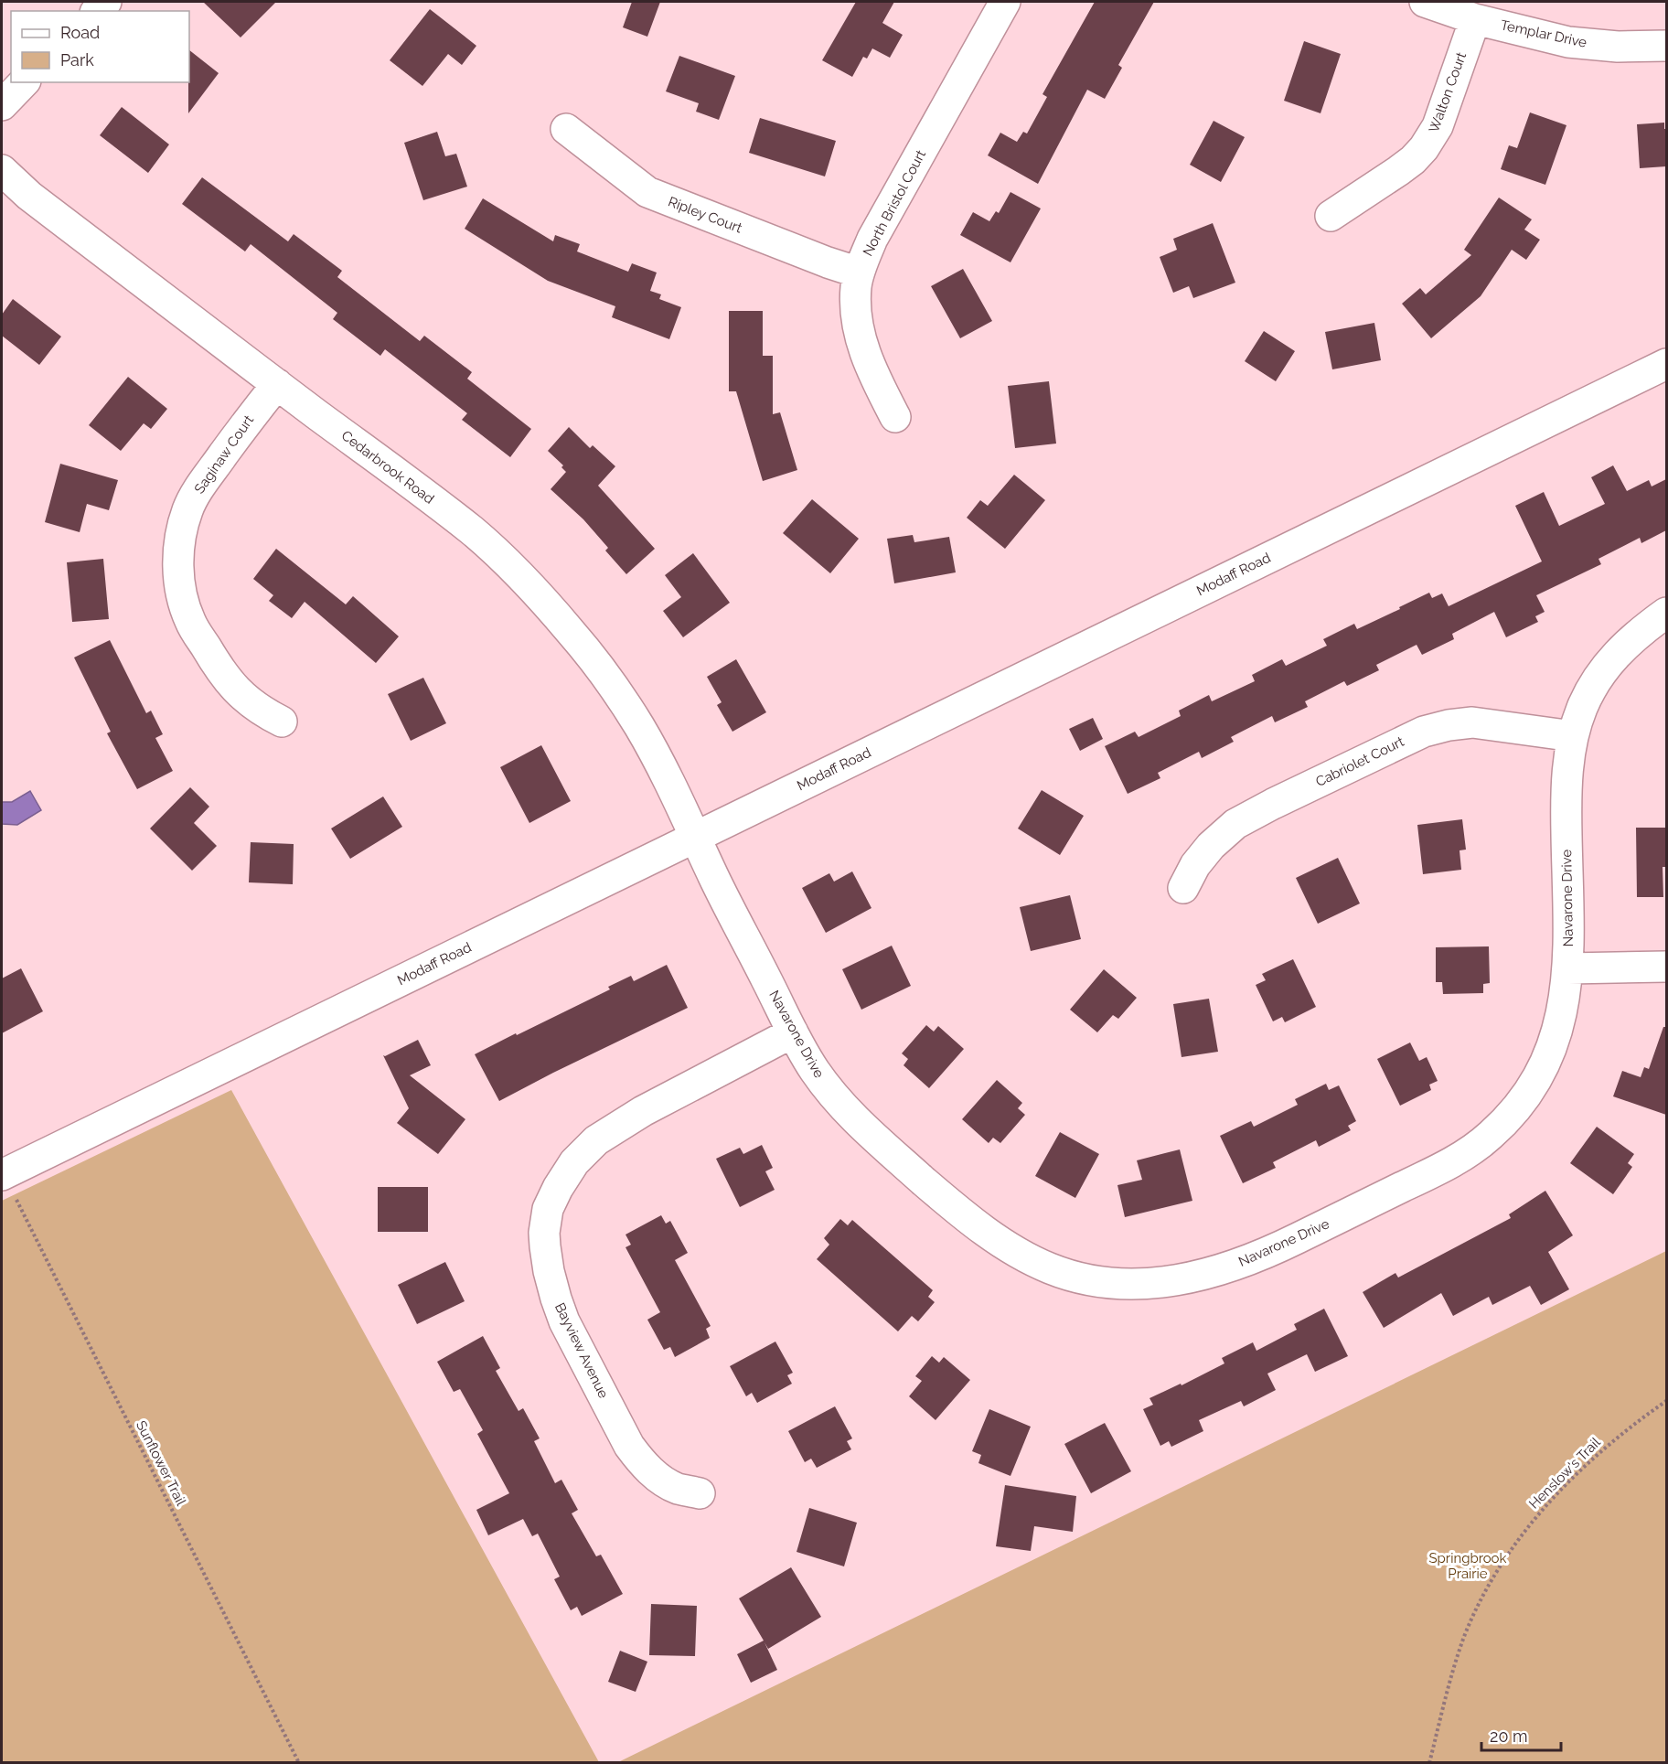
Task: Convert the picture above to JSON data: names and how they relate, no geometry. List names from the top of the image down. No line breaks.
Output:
{"streets":{"street":["Templar Drive","Walton Court","North Bristol Court","Ripley Court","Saginaw Court","Cedarbrook Road","Modaff Road","Cabriolet Court","Navarone Drive","Bayview Avenue"],"path":["Sunflower Trail","Henslow's Trail"]},"crossings":[["Templar Drive","Walton Court"],["North Bristol Court","Ripley Court"],["Saginaw Court","Cedarbrook Road"],["Cedarbrook Road","Modaff Road"],["Cedarbrook Road","Navarone Drive"],["Modaff Road","Navarone Drive"],["Modaff Road","Sunflower Trail"],["Cabriolet Court","Navarone Drive"],["Navarone Drive","Bayview Avenue"]],"parks":["Springbrook Prairie"],"legend":["Road","Park"],"scale_bar":"20 m"}
